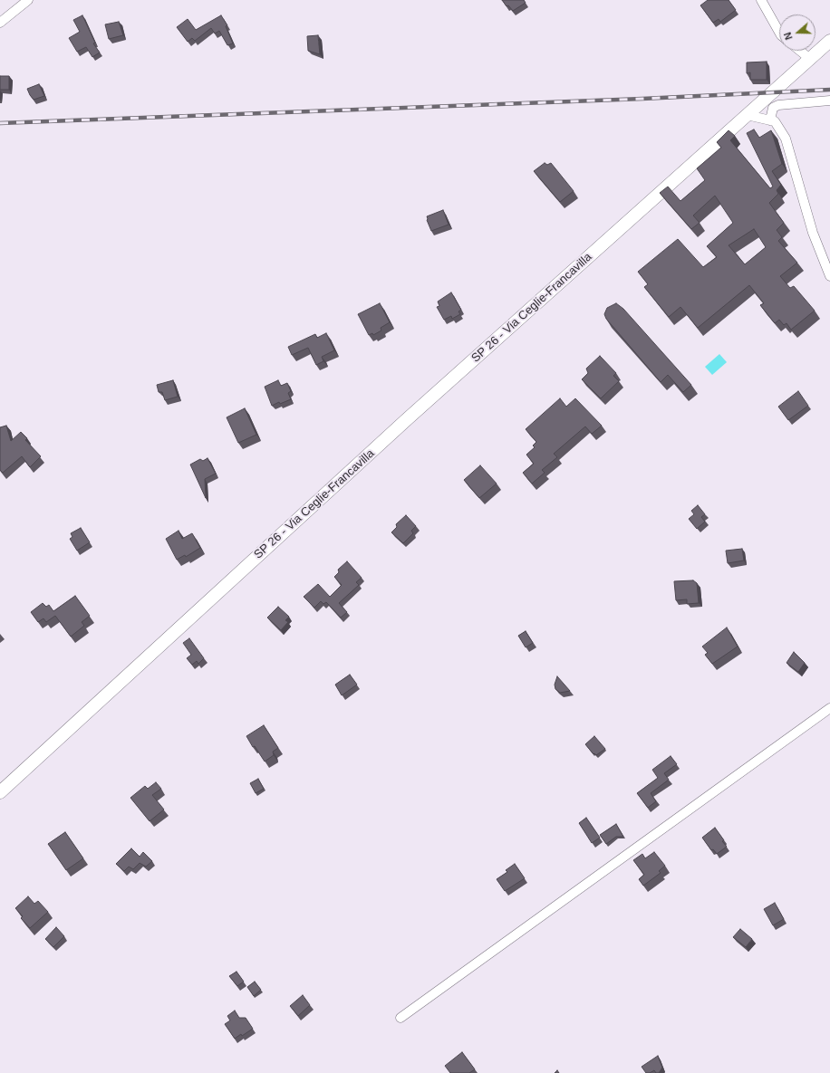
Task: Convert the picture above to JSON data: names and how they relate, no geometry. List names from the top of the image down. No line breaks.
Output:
{"streets":{"main road":["SP 26 - Via Ceglie-Francavilla"]},"north":"left"}
